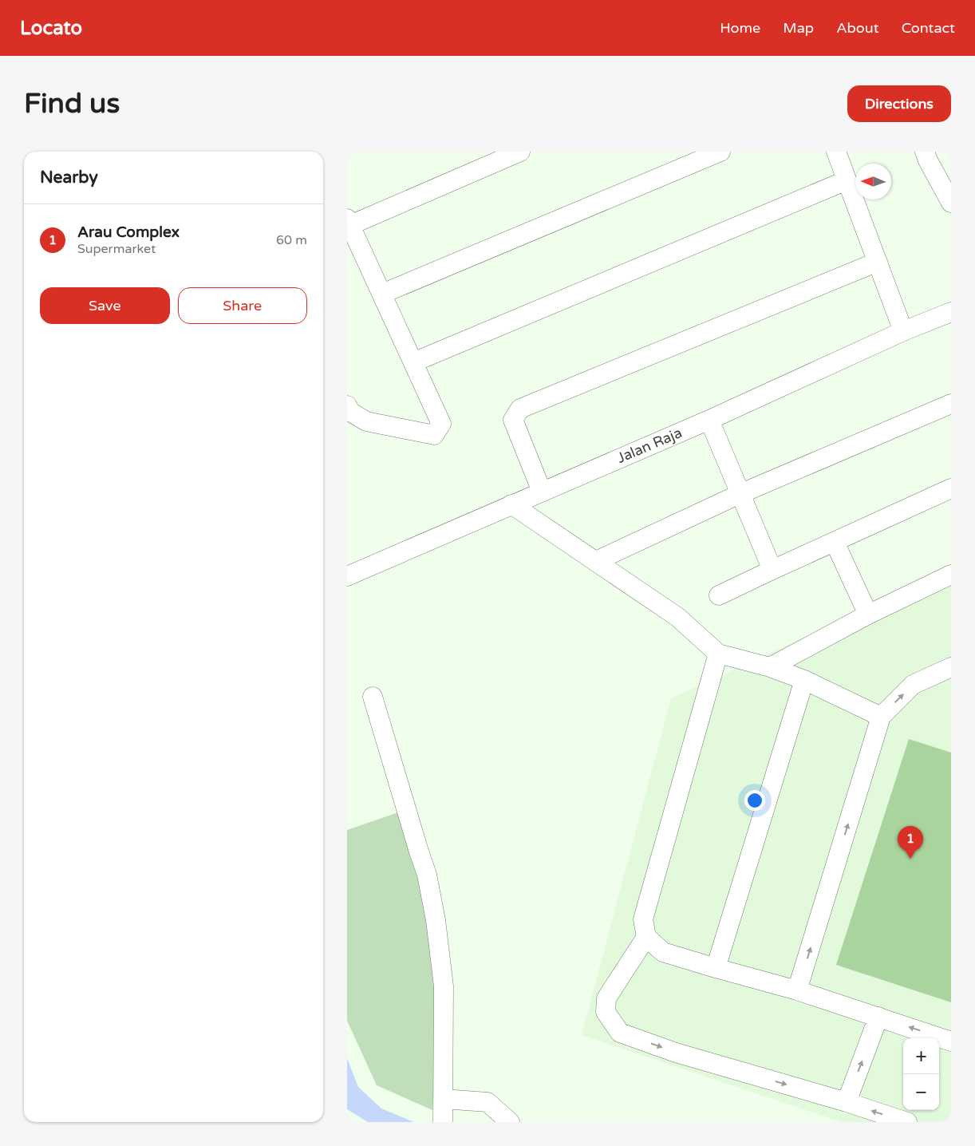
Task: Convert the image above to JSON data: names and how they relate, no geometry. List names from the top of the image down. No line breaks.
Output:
{"streets":{"street":["Jalan Raja"]},"north":"left","page":{"header":"Locato","nav":["Home","Map","About","Contact"],"buttons":["Directions",["Save","Share"]],"title":"Find us","heading":"Nearby","list":[{"mark":"1","name":"Arau Complex","note":"Supermarket","value":"60 m"}],"pins":"1","map_buttons":["+","−"]}}
